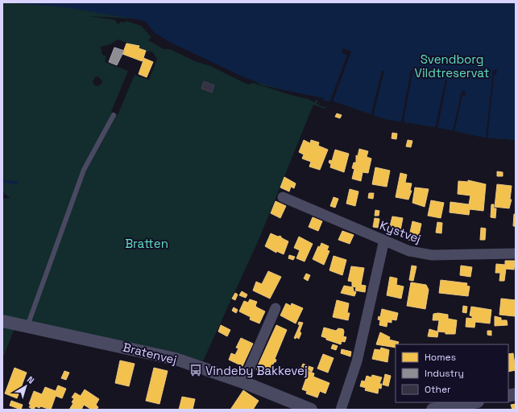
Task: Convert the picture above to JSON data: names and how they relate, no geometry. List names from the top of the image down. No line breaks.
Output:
{"streets":{"street":["Kystvej","Bratenvej"]},"parks":["Svendborg Vildtreservat","Bratten"],"places":{"bus stop":["Vindeby Bakkevej"]},"legend":["Homes","Industry","Other"],"north":"top right"}
